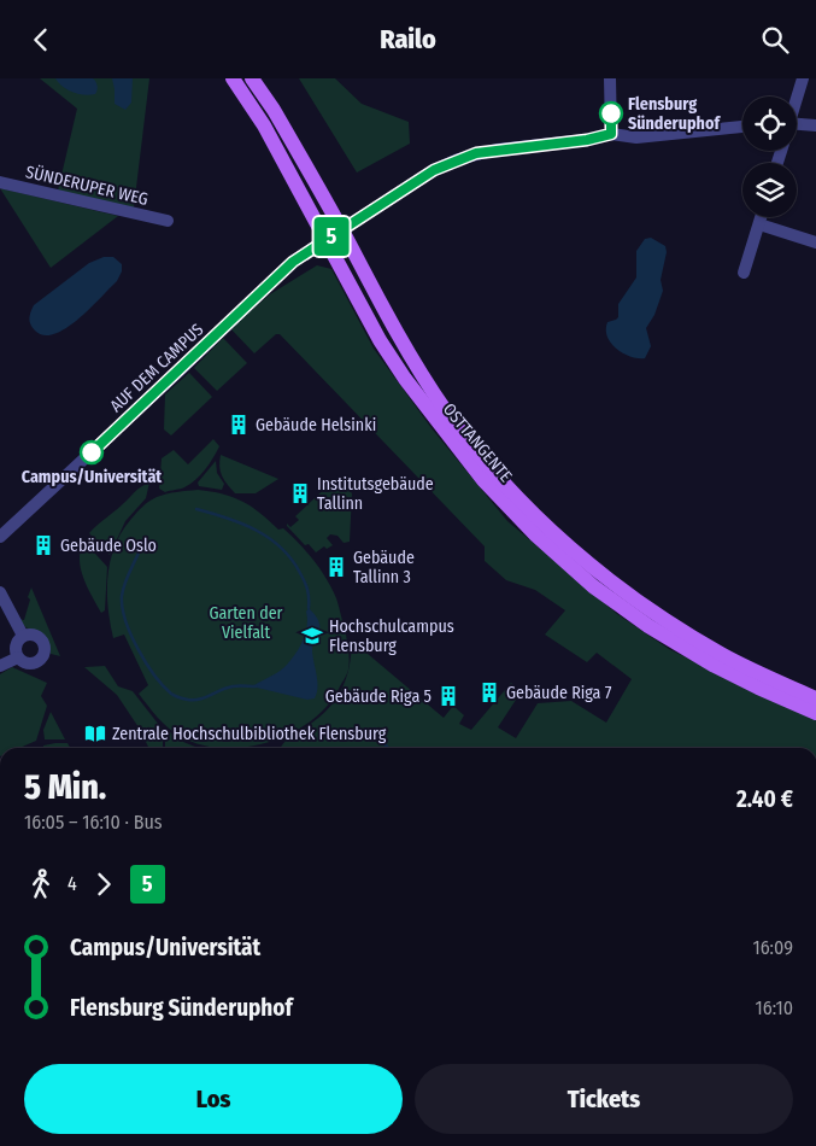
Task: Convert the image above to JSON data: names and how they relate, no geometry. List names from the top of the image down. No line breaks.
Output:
{"streets":{"main road":["OSTTANGENTE"],"street":["SÜNDERUPER WEG","AUF DEM CAMPUS"]},"crossings":[["AUF DEM CAMPUS","OSTTANGENTE"]],"parks":["Garten der Vielfalt"],"places":{"other":["Flensburg Sünderuphof","Campus/Universität"],"building":["Gebäude Helsinki","Institutsgebäude Tallinn","Gebäude Oslo","Gebäude Tallinn 3","Gebäude Riga 7","Gebäude Riga 5"],"school or university":["Hochschulcampus Flensburg"],"library":["Zentrale Hochschulbibliothek Flensburg"]},"lines":["bus line 5"],"page":{"header":"Railo","on_map":"5","heading":["5 Min.","16:05 – 16:10 · Bus","2.40 €"],"legs":["4","5"],"list":[{"name":"Campus/Universität","value":"16:09"},{"name":"Flensburg Sünderuphof","value":"16:10"}],"buttons":["Los","Tickets"]}}
